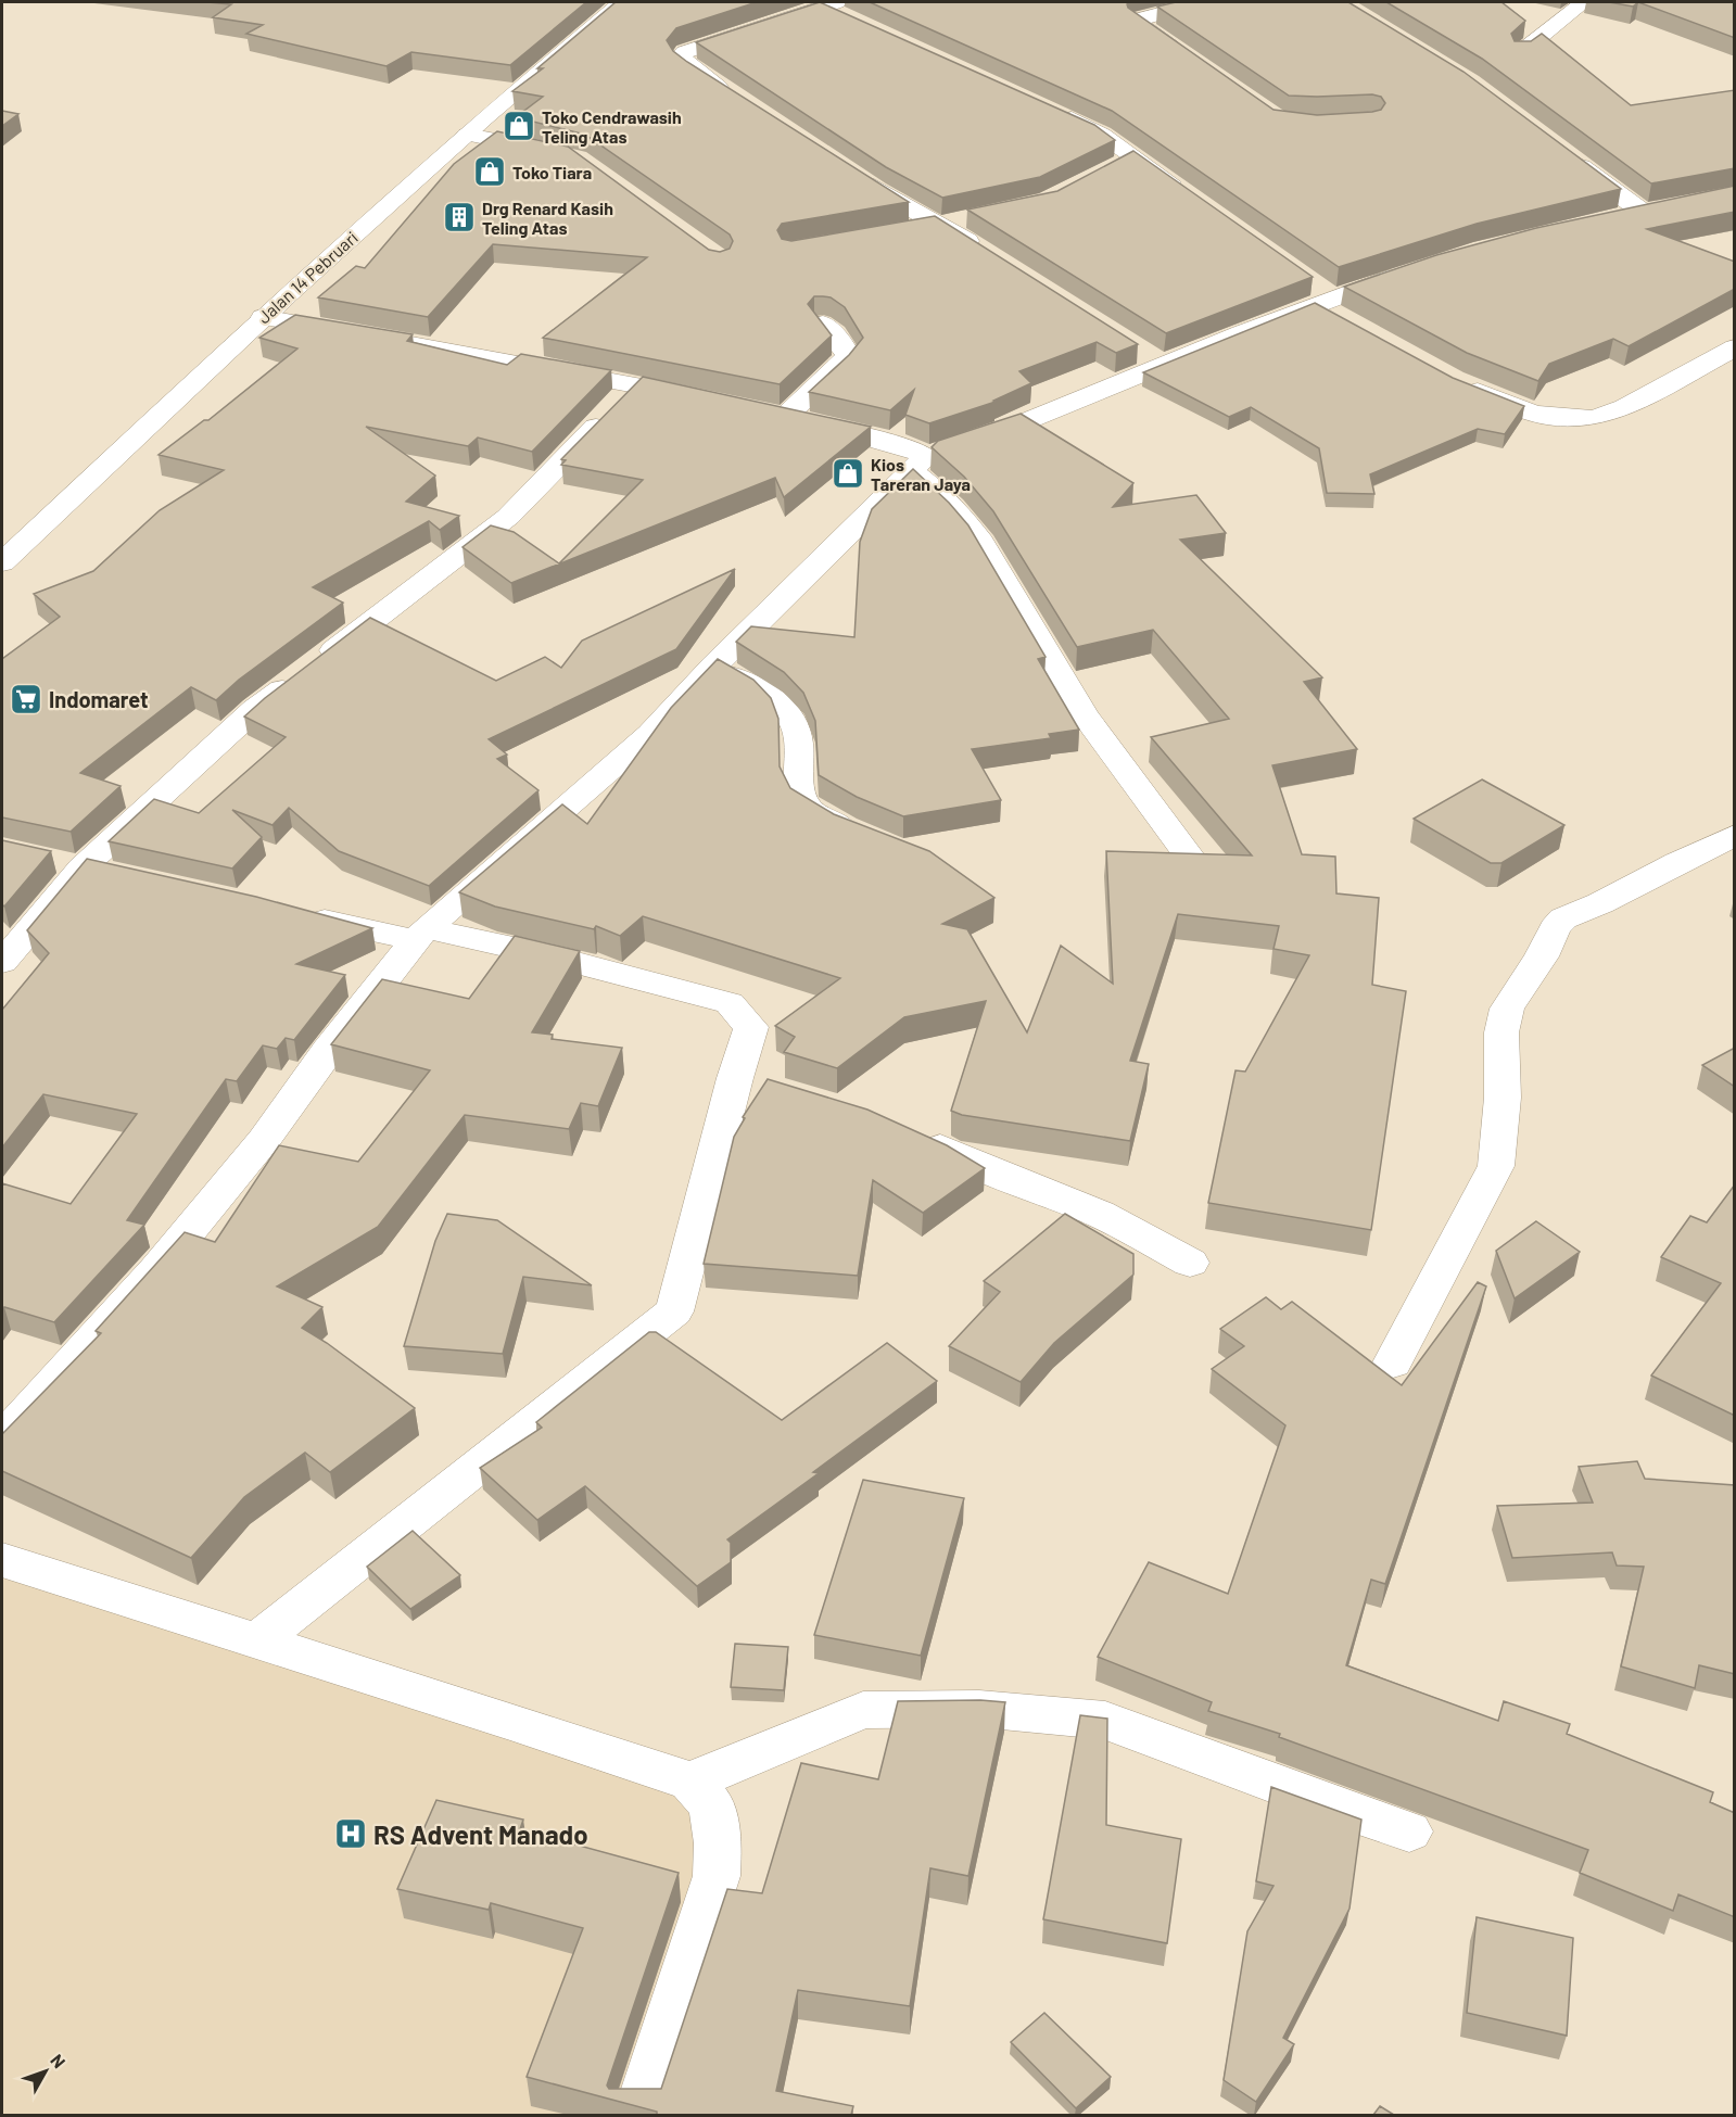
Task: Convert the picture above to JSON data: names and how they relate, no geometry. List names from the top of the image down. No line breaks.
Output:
{"streets":{"street":["Jalan 14 Pebruari"]},"places":{"shop":["Toko Cendrawasih Teling Atas","Toko Tiara","Kios Tareran Jaya"],"building":["Drg Renard Kasih Teling Atas"],"supermarket":["Indomaret"],"hospital":["RS Advent Manado"]},"north":"top right"}
